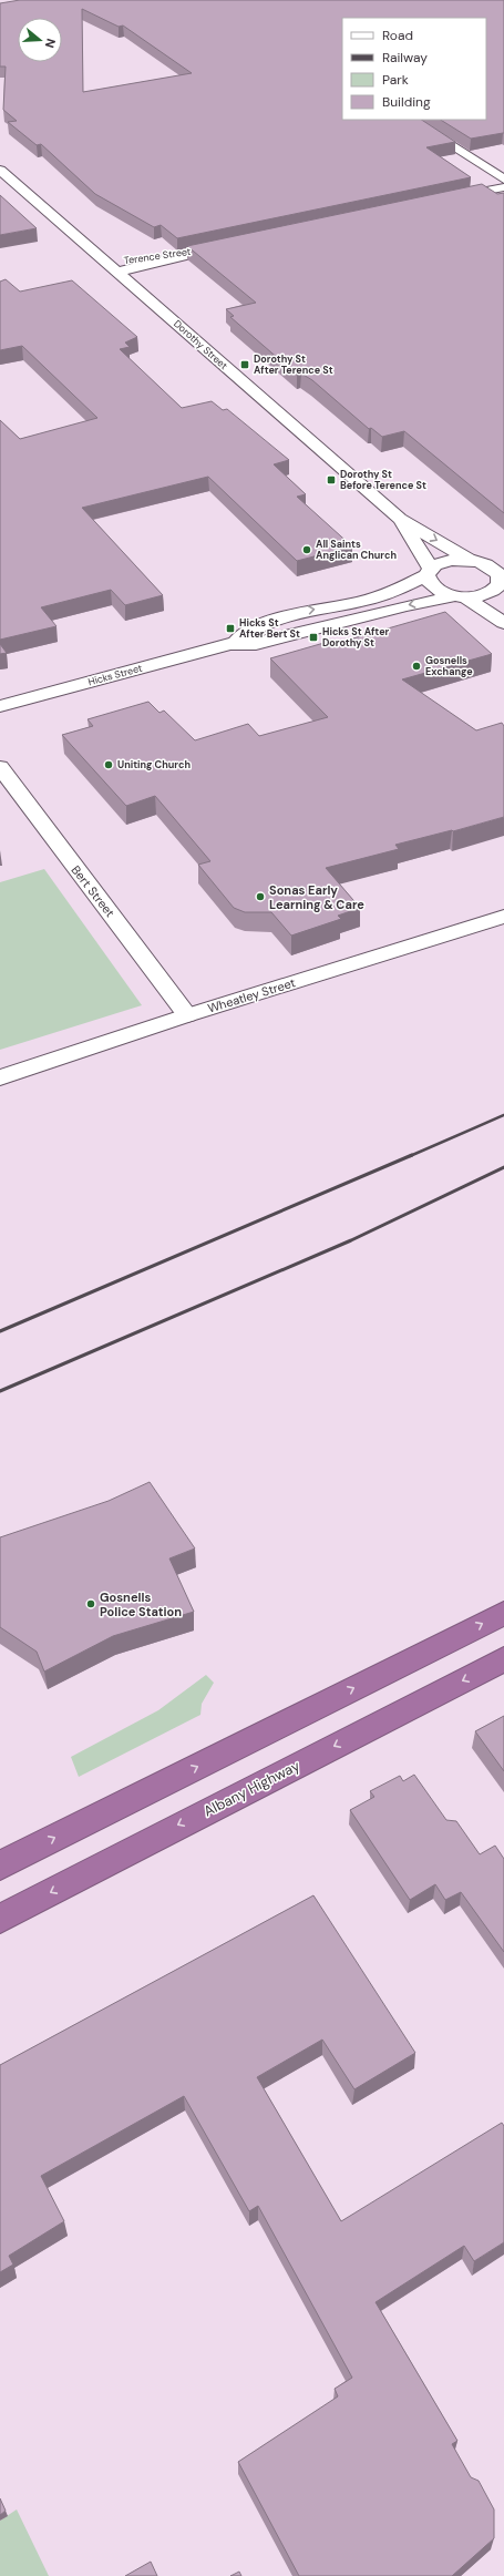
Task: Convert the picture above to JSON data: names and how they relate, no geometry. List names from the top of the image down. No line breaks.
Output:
{"streets":{"highway":["Albany Highway"],"street":["Terence Street","Dorothy Street","Hicks Street","Bert Street","Wheatley Street"]},"crossings":[["Terence Street","Dorothy Street"],["Dorothy Street","Hicks Street"],["Bert Street","Wheatley Street"]],"places":{"transit":["Dorothy St After Terence St","Dorothy St Before Terence St","Hicks St After Bert St","Hicks St After Dorothy St"],"other":["All Saints Anglican Church","Gosnells Exchange","Uniting Church","Sonas Early Learning & Care","Gosnells Police Station"]},"legend":["Road","Railway","Park","Building"],"north":"right"}
